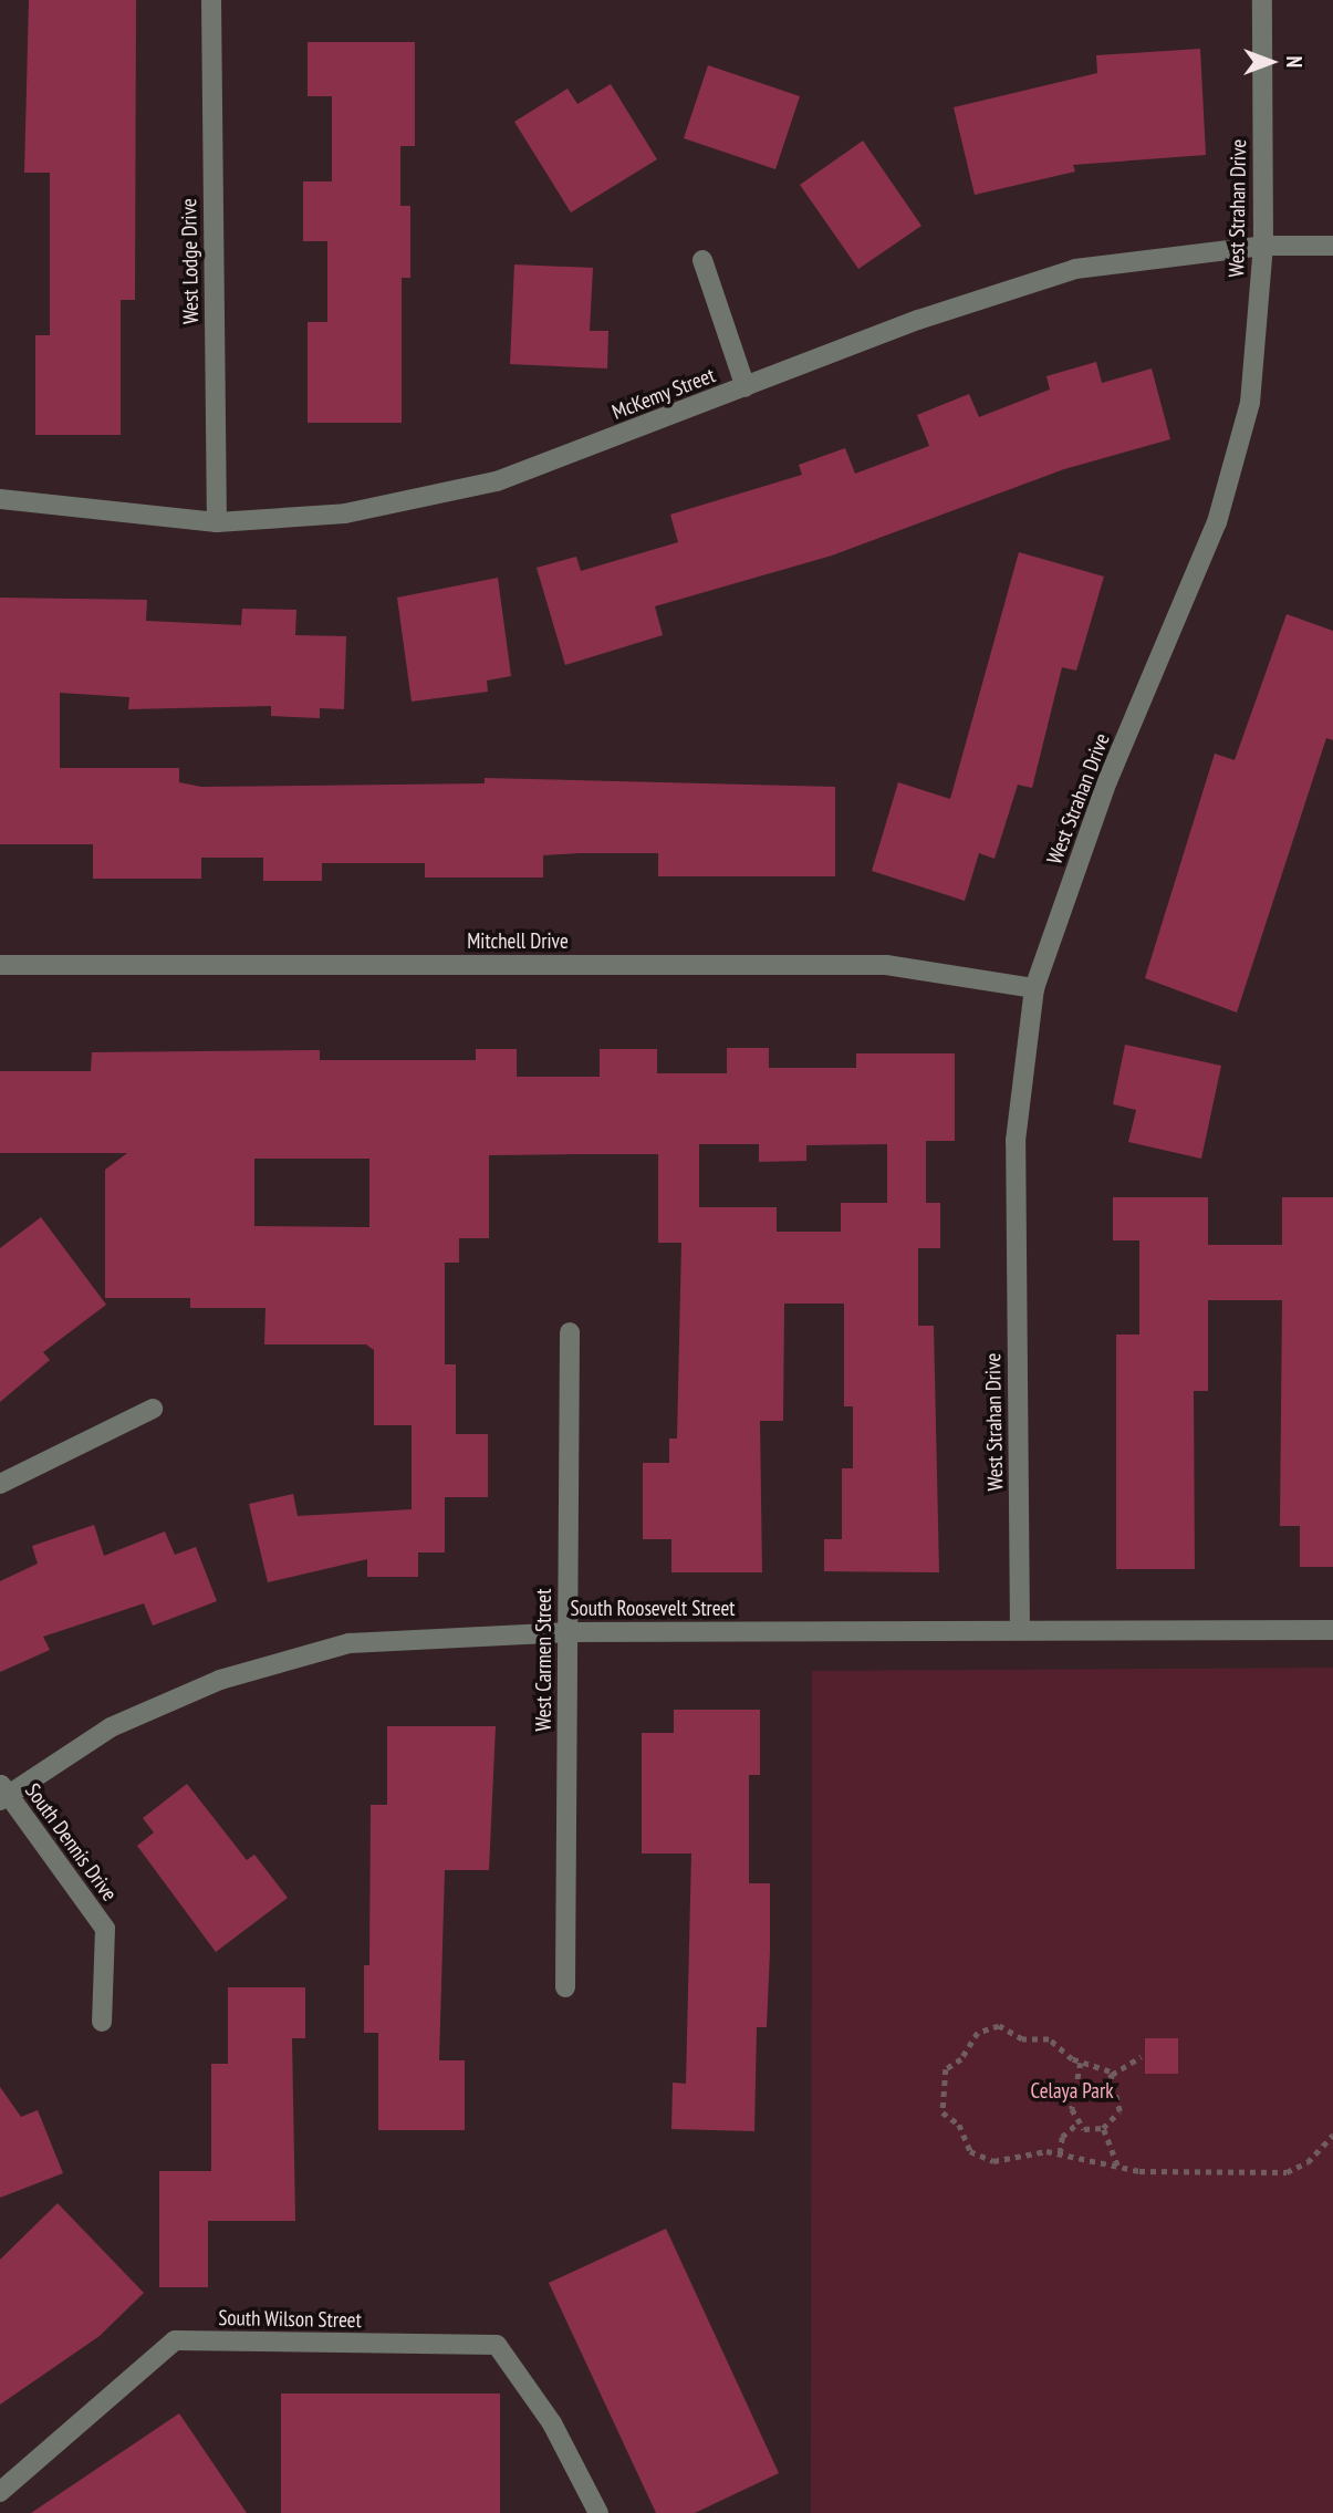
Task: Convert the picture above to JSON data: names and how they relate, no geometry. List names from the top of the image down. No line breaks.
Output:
{"streets":{"street":["West Strahan Drive","West Lodge Drive","McKemy Street","Mitchell Drive","South Roosevelt Street","West Carmen Street","South Dennis Drive","South Wilson Street"]},"crossings":[["West Strahan Drive","McKemy Street"],["West Strahan Drive","Mitchell Drive"],["West Strahan Drive","South Roosevelt Street"],["West Lodge Drive","McKemy Street"],["South Roosevelt Street","West Carmen Street"],["South Roosevelt Street","South Dennis Drive"]],"parks":["Celaya Park"],"north":"right"}
